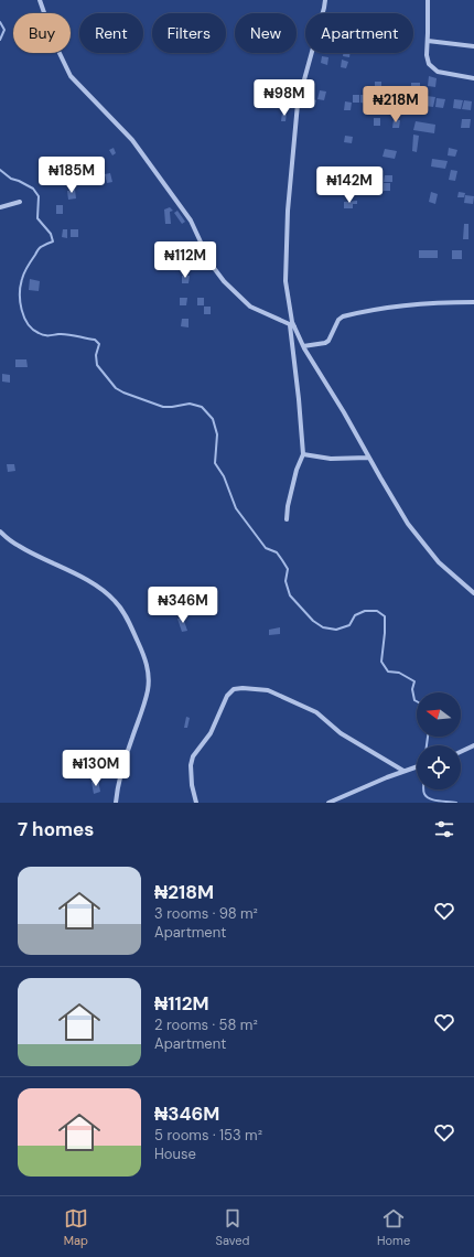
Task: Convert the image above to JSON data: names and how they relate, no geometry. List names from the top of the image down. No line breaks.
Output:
{"north":"left","page":{"chip":["Buy","Rent","Filters","New","Apartment"],"price":["₦98M","₦218M","₦185M","₦142M","₦112M","₦346M","₦130M"],"heading":"7 homes","list":[{"name":"₦218M","note":"3 rooms · 98 m² · Apartment"},{"name":"₦112M","note":"2 rooms · 58 m² · Apartment"},{"name":"₦346M","note":"5 rooms · 153 m² · House"}],"tabs":["Map","Saved","Home"]}}
